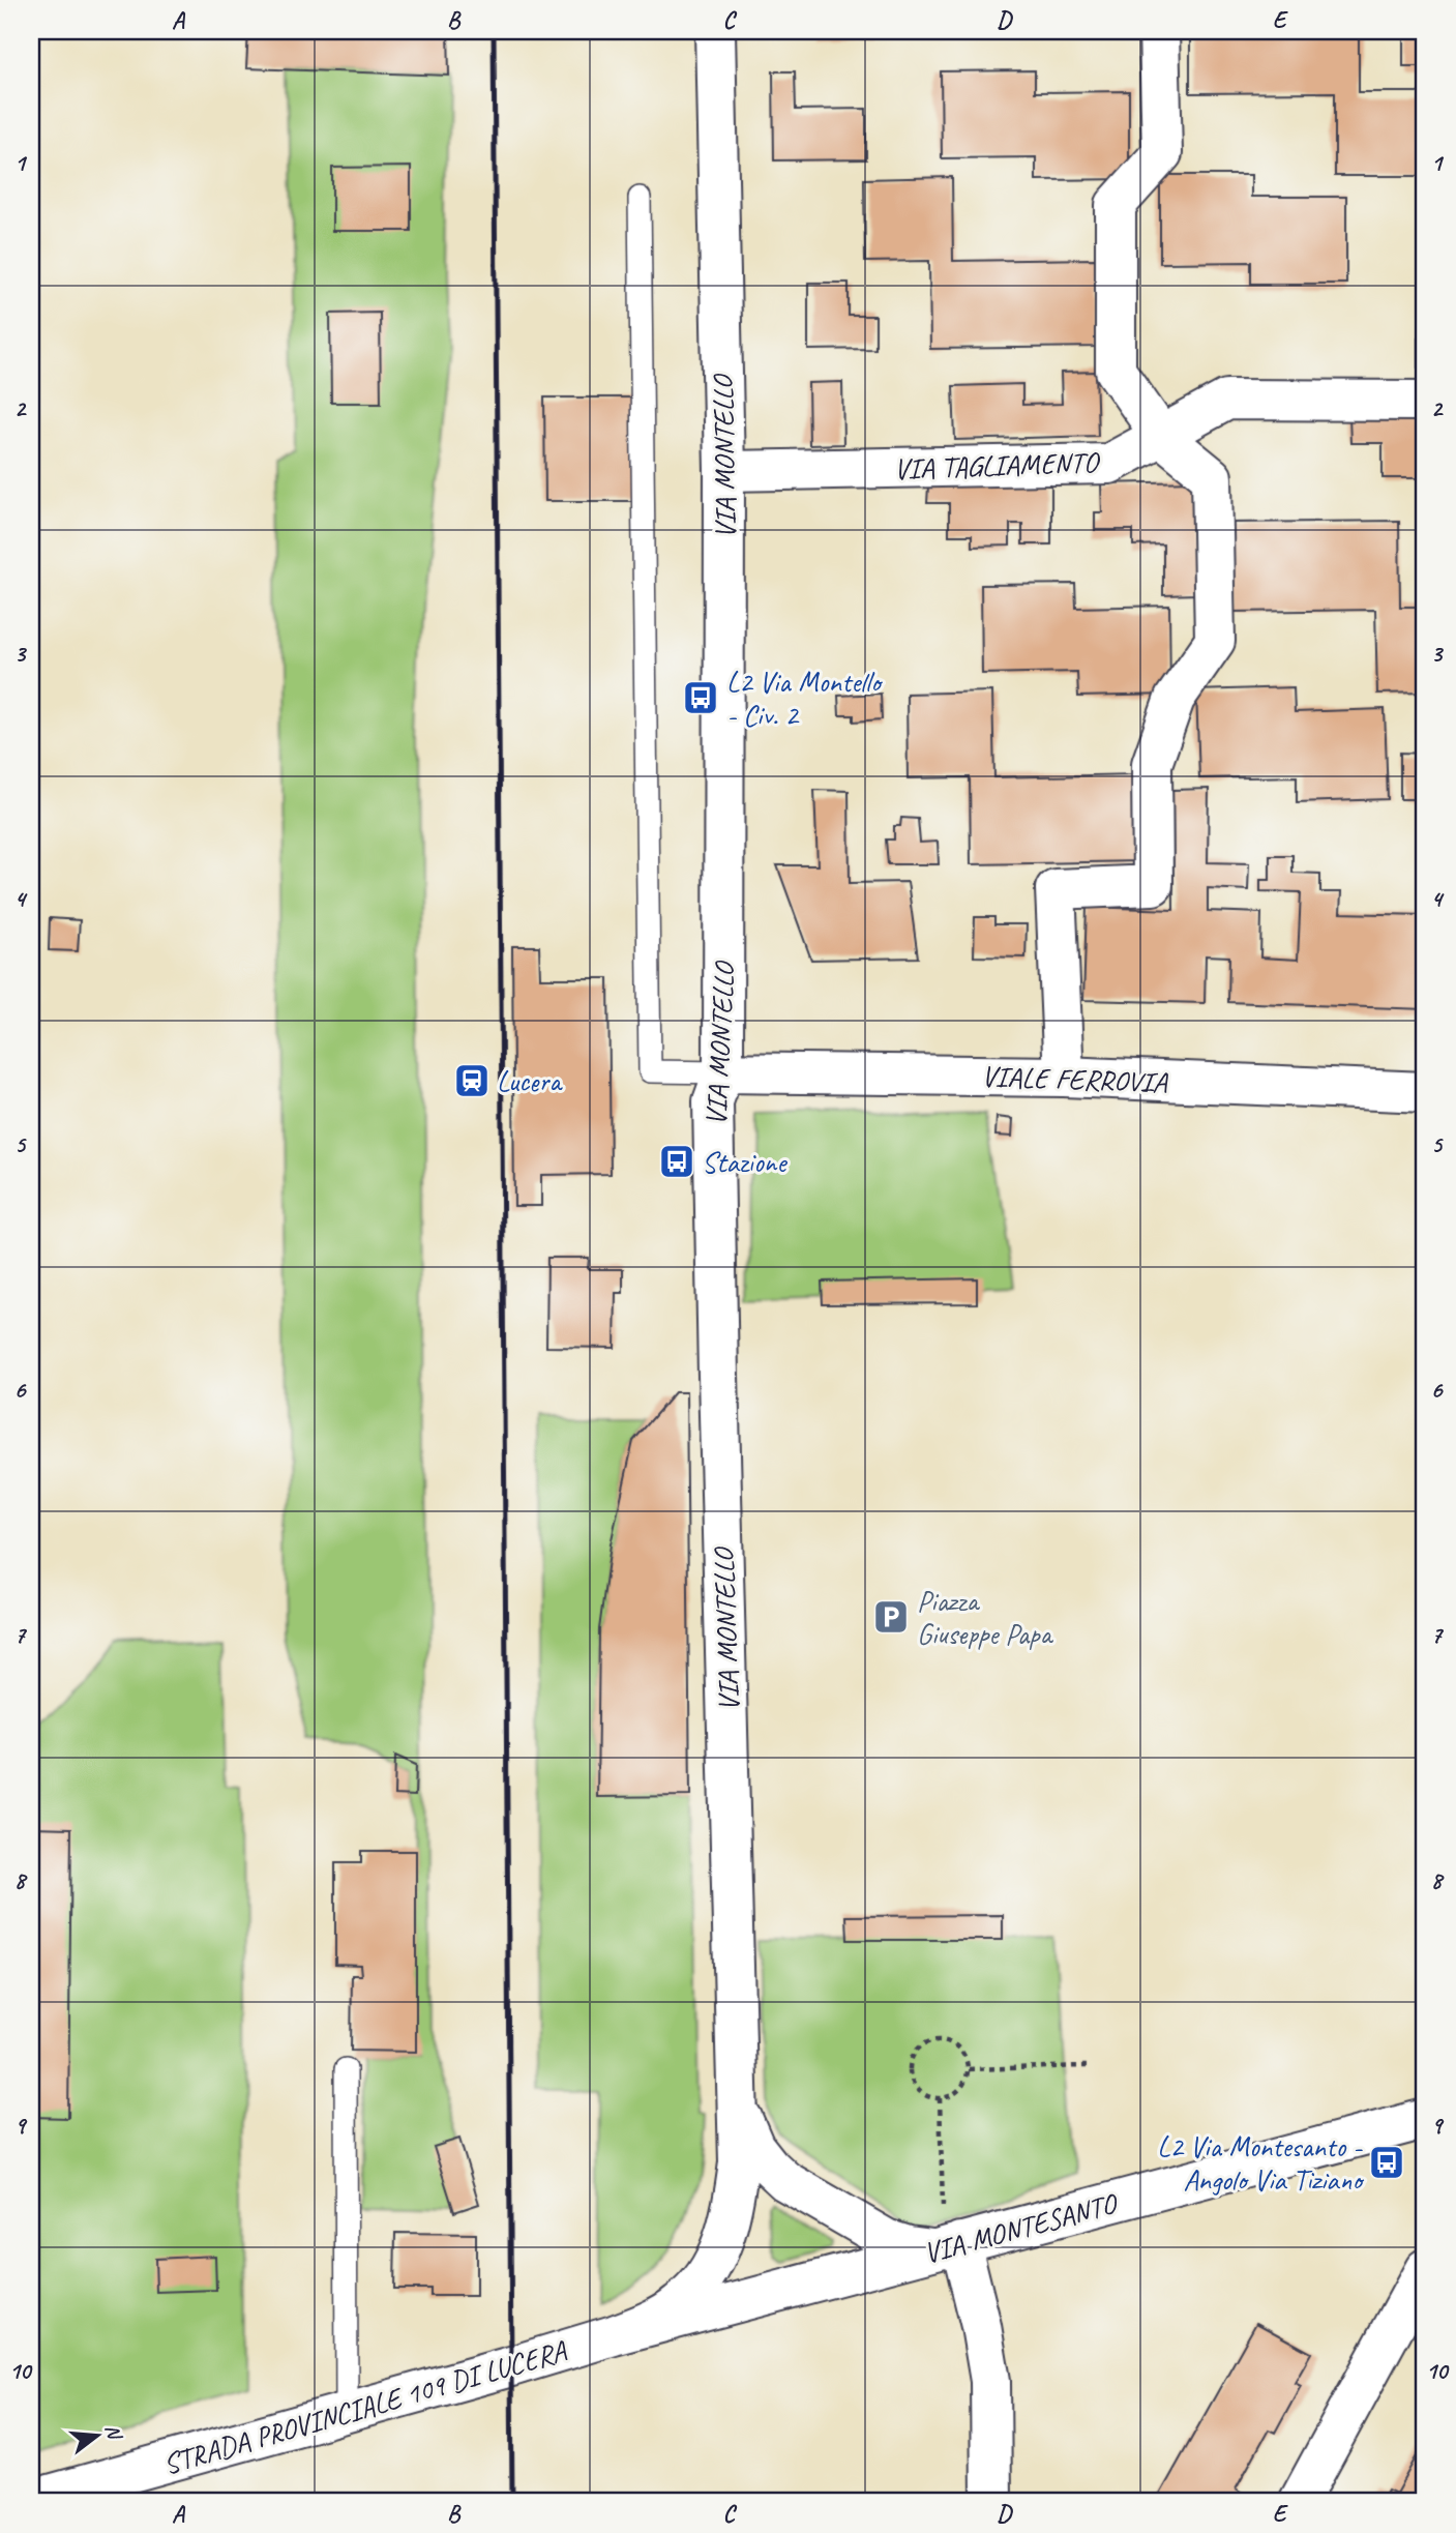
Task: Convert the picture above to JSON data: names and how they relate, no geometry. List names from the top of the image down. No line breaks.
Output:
{"streets":{"main road":["VIA MONTELLO","VIA TAGLIAMENTO","VIALE FERROVIA","VIA MONTESANTO","STRADA PROVINCIALE 109 DI LUCERA"]},"crossings":[["VIA MONTELLO","VIA TAGLIAMENTO"],["VIA MONTELLO","VIALE FERROVIA"],["VIA MONTELLO","VIA MONTESANTO"],["VIA MONTELLO","STRADA PROVINCIALE 109 DI LUCERA"],["VIA MONTESANTO","STRADA PROVINCIALE 109 DI LUCERA"]],"places":{"bus stop":["L2 Via Montello - Civ. 2","Stazione","L2 Via Montesanto - Angolo Via Tiziano"],"station":["Lucera"],"parking":["Piazza Giuseppe Papa"]},"north":"right","grid":{"columns":["A","B","C","D","E"],"rows":["1","2","3","4","5","6","7","8","9","10"]}}
